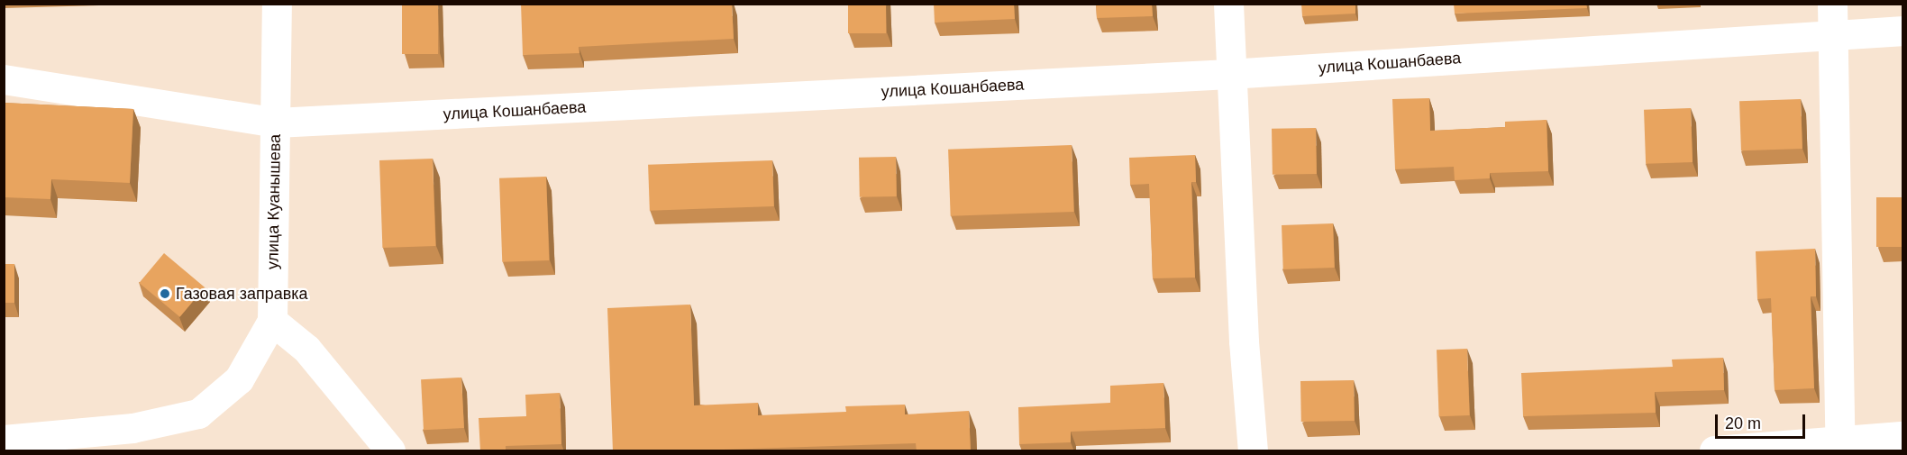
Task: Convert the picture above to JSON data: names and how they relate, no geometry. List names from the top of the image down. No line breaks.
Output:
{"streets":{"street":["улица Кошанбаева","улица Куанышева"]},"crossings":[["улица Кошанбаева","улица Куанышева"]],"places":["Газовая заправка"],"scale_bar":"20 m"}
